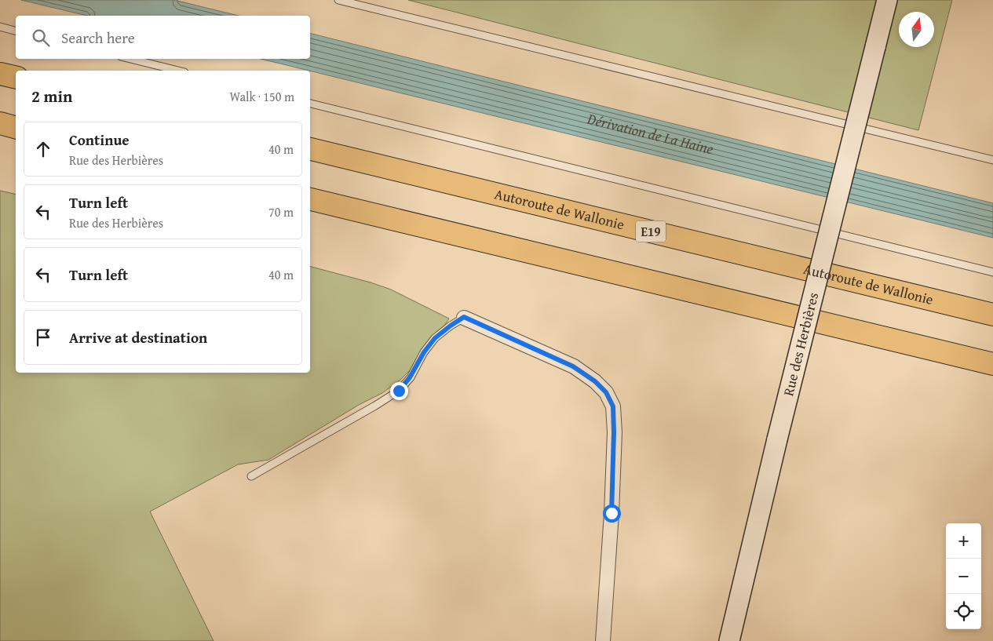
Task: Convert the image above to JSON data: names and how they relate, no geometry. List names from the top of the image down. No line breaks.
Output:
{"streets":{"highway":["Autoroute de Wallonie","E19"],"street":["Rue des Herbières"]},"water":["Dérivation de La Haine"],"north":"top","page":{"search":"Search here","heading":["2 min","Walk · 150 m"],"list":[["Continue","Rue des Herbières","40 m"],["Turn left","Rue des Herbières","70 m"],["Turn left","40 m"],"Arrive at destination"],"map_buttons":["+","−"]}}
